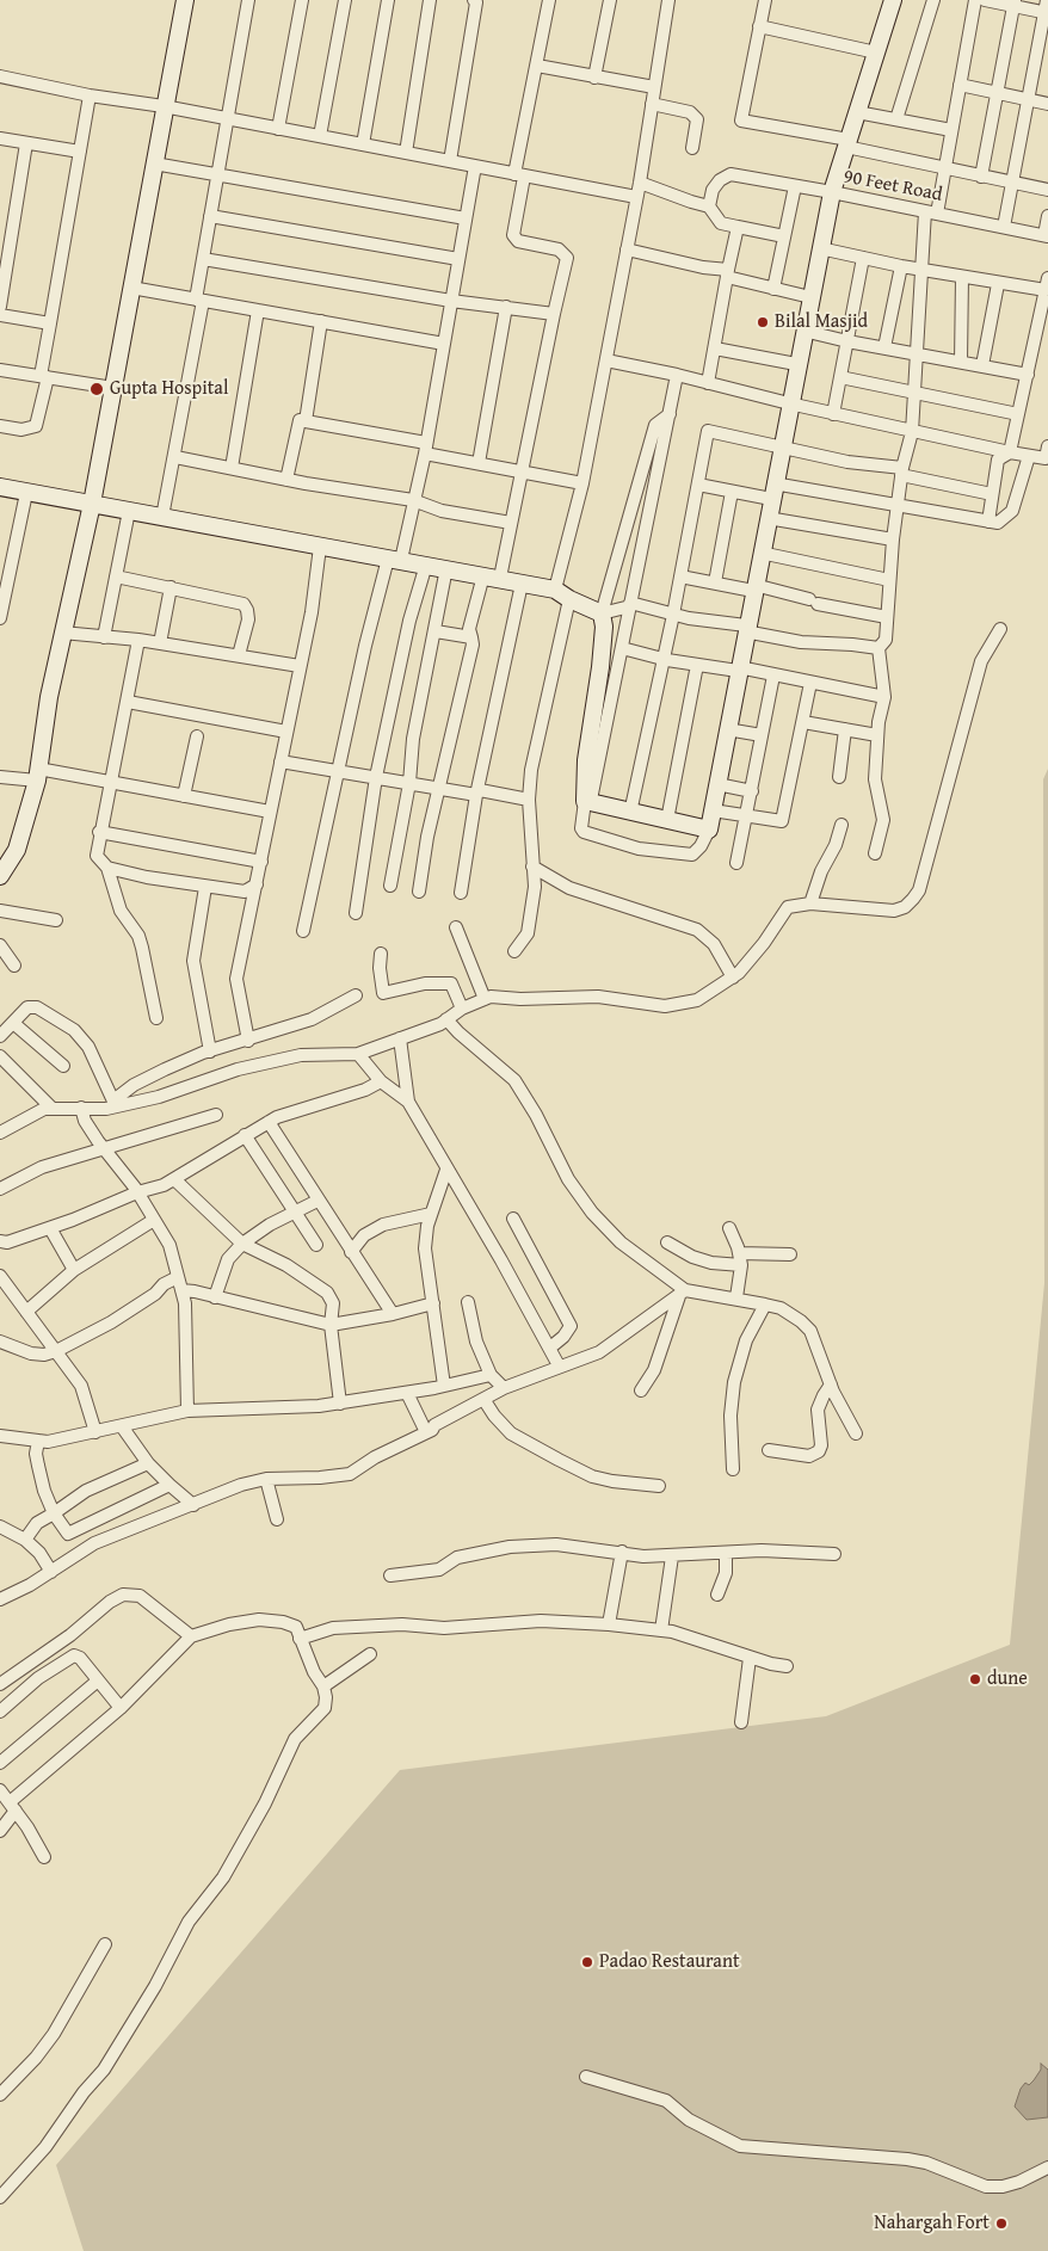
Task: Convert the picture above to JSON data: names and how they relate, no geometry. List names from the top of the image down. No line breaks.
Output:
{"streets":{"street":["90 Feet Road"]},"places":["Bilal Masjid","Gupta Hospital","dune","Padao Restaurant","Nahargah Fort"]}
